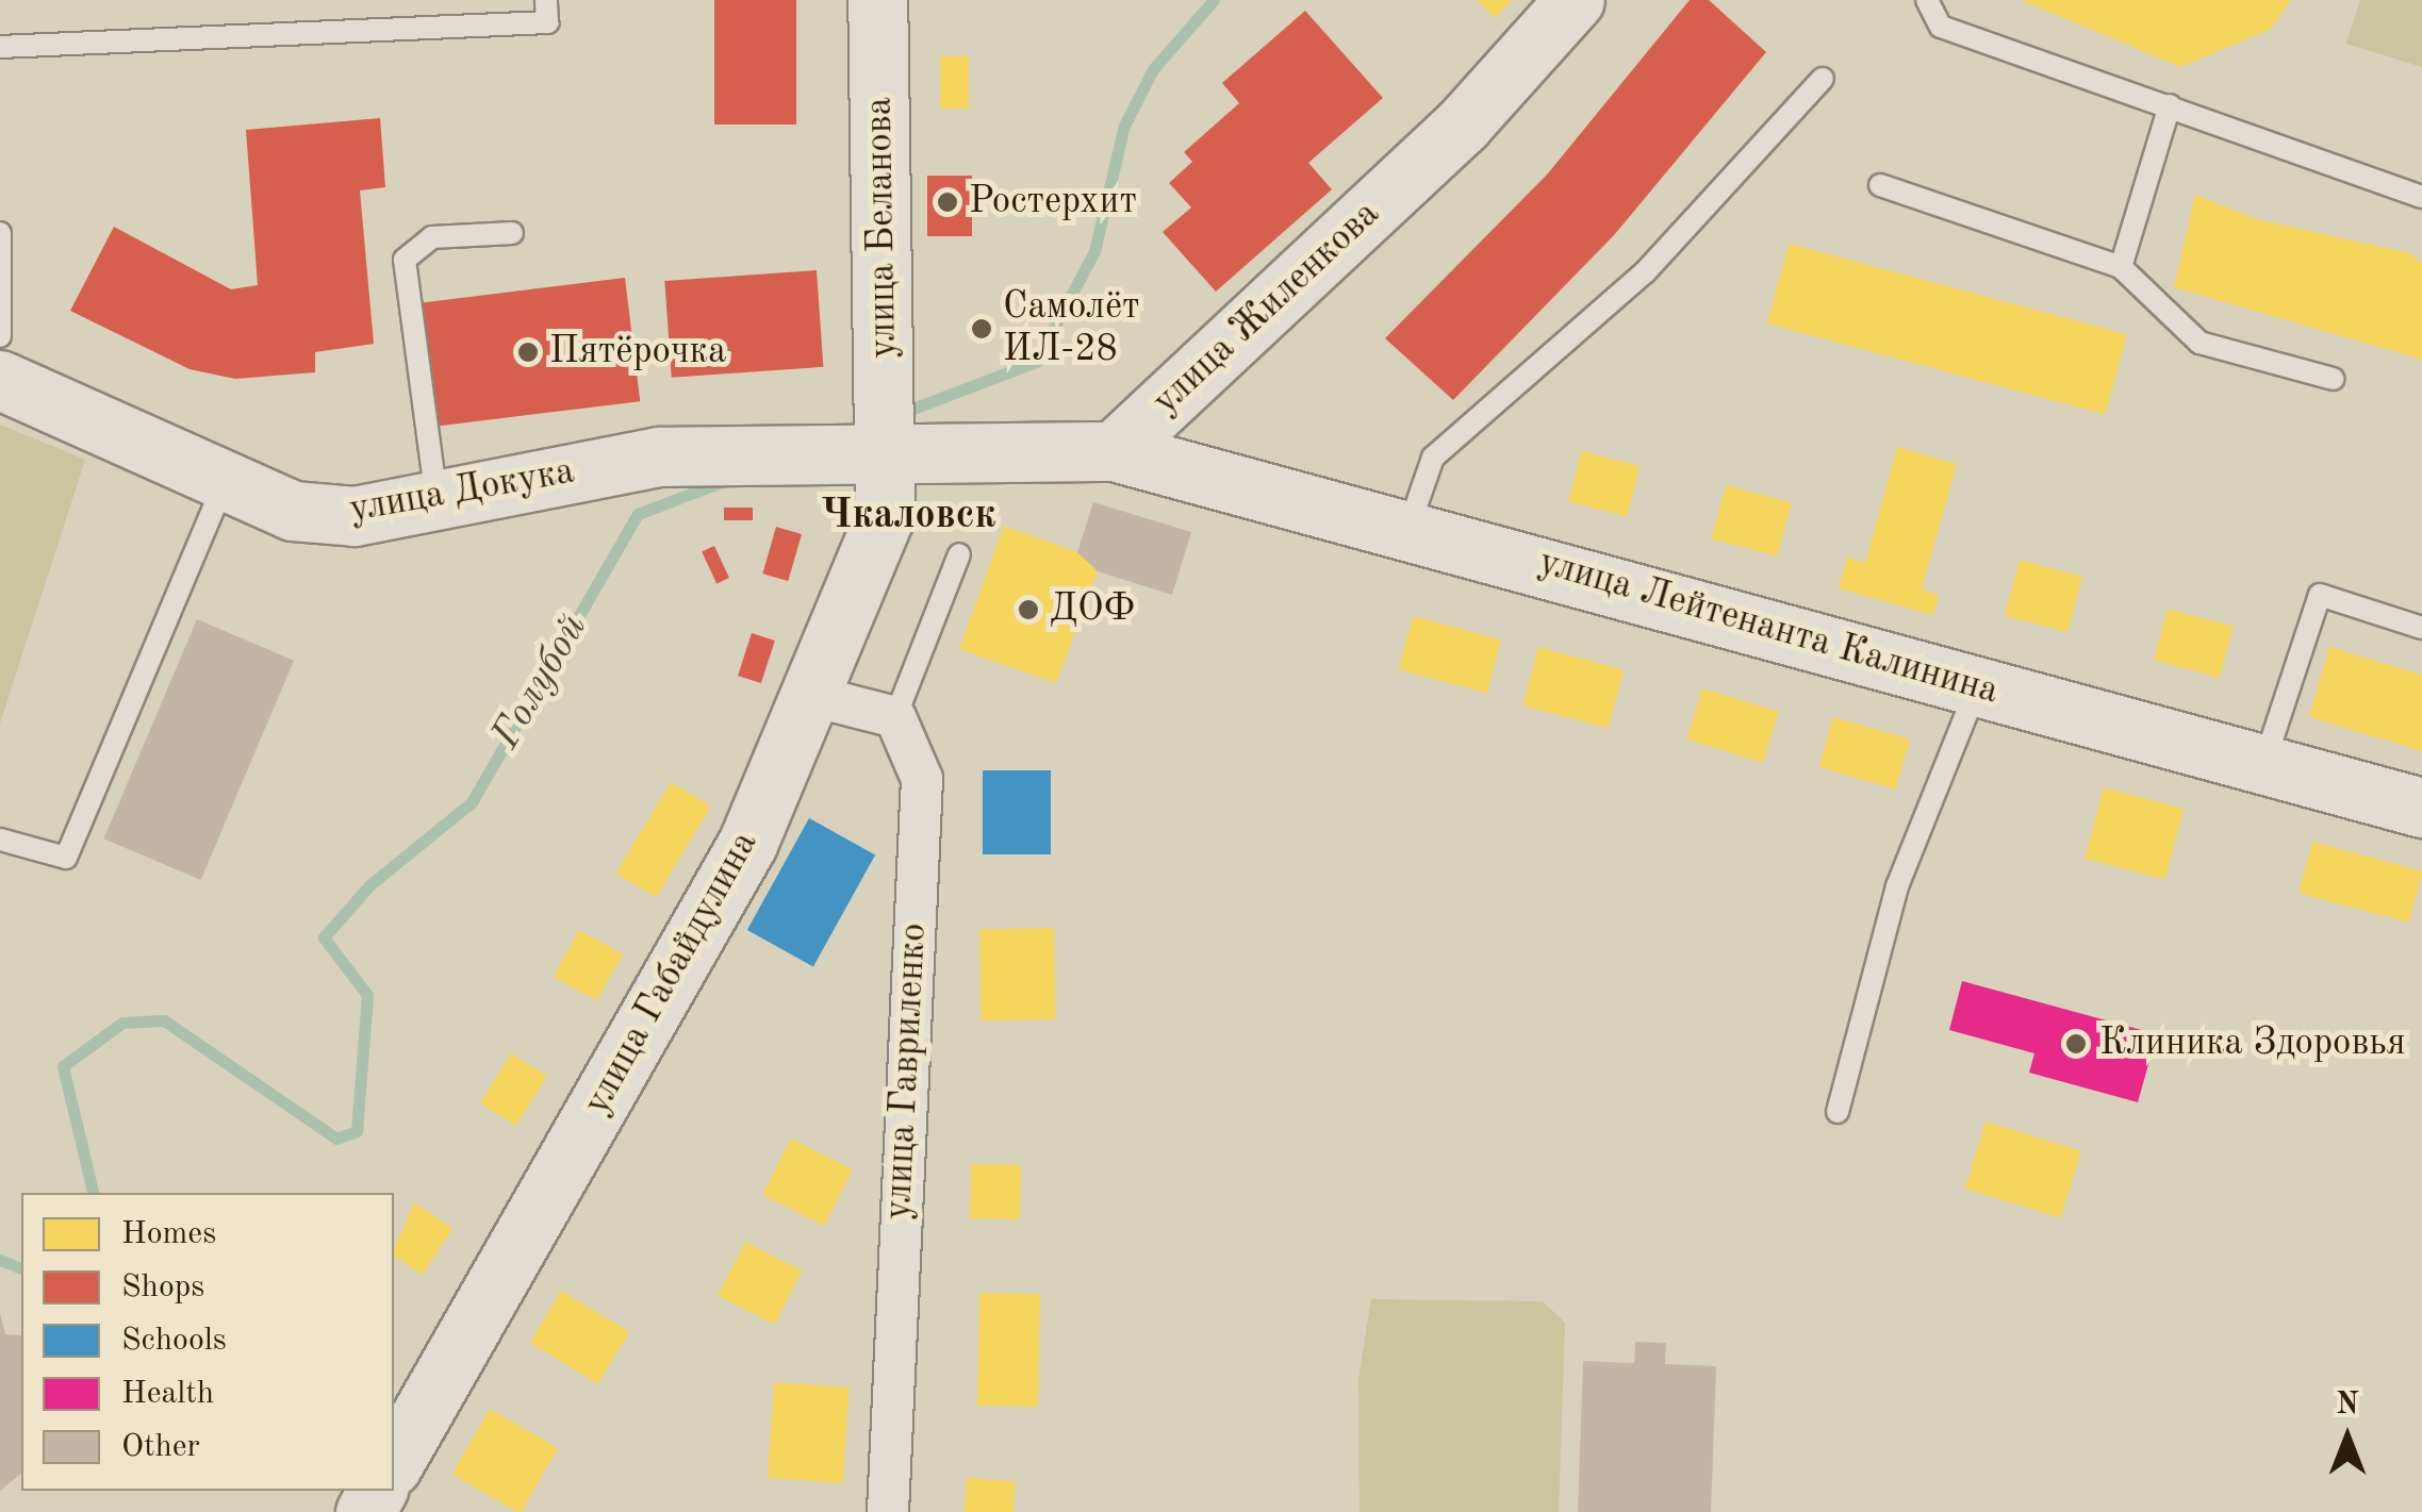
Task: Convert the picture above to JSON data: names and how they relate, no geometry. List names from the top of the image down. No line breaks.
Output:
{"streets":{"main road":["улица Беланова","улица Жиленкова","улица Докука","улица Лейтенанта Калинина","улица Габайдулина"],"street":["улица Гавриленко"]},"crossings":[["улица Беланова","улица Докука"],["улица Беланова","улица Габайдулина"],["улица Жиленкова","улица Лейтенанта Калинина"],["улица Докука","улица Габайдулина"]],"districts":["Чкаловск"],"water":["Голубой"],"places":["Ростерхит","Самолёт ИЛ-28","Пятёрочка","ДОФ","Клиника Здоровья"],"legend":["Homes","Shops","Schools","Health","Other"],"north":"top"}
